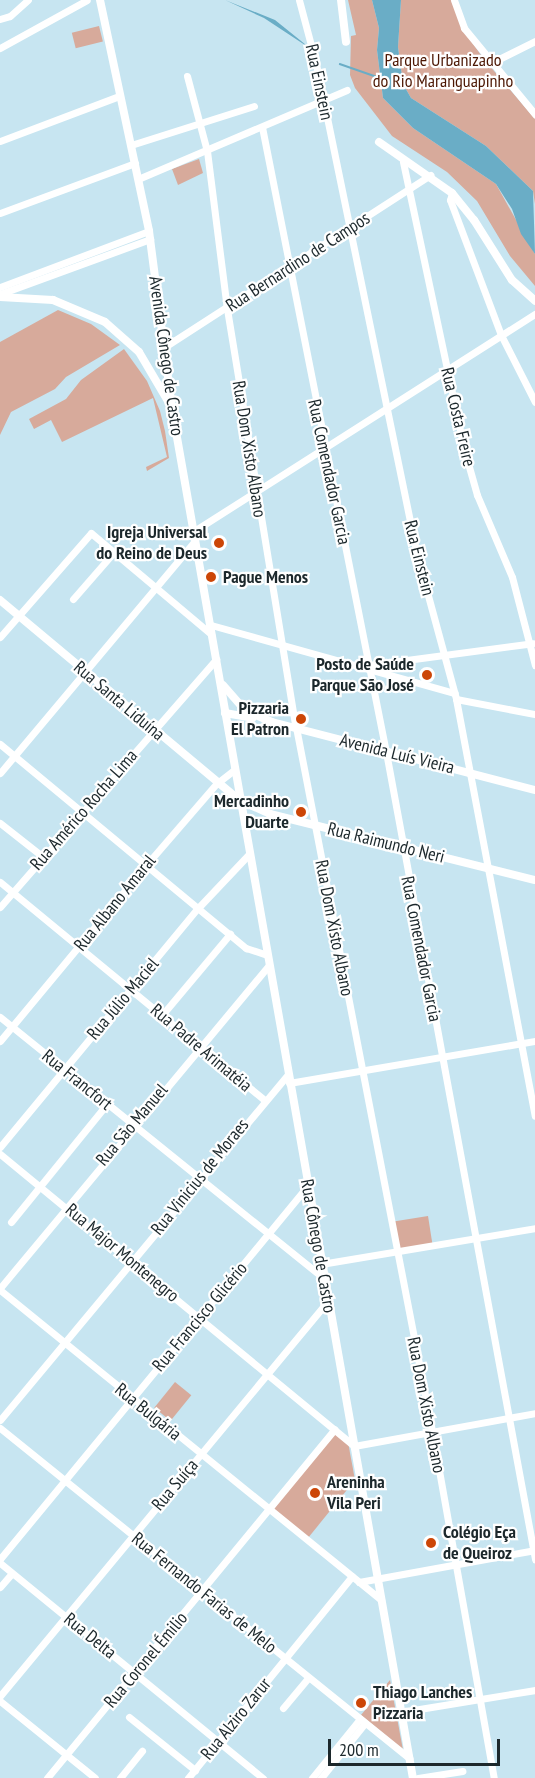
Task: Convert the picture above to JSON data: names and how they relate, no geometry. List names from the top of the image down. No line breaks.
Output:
{"streets":{"main road":["Avenida Cônego de Castro","Rua Santa Liduína","Avenida Luís Vieira","Rua Raimundo Neri","Rua Cônego de Castro"],"street":["Rua Einstein","Rua Bernardino de Campos","Rua Costa Freire","Rua Dom Xisto Albano","Rua Comendador Garcia","Rua Américo Rocha Lima","Rua Albano Amaral","Rua Júlio Maciel","Rua Padre Arimatéia","Rua Francfort","Rua São Manuel","Rua Vinicius de Moraes","Rua Major Montenegro","Rua Francisco Glicério","Rua Bulgária","Rua Suíça","Rua Fernando Farias de Melo","Rua Delta","Rua Coronel Émilio","Rua Alziro Zarur"]},"crossings":[["Rua Einstein","Rua Bernardino de Campos"],["Rua Einstein","Avenida Luís Vieira"],["Rua Einstein","Rua Raimundo Neri"],["Rua Bernardino de Campos","Avenida Cônego de Castro"],["Rua Bernardino de Campos","Rua Costa Freire"],["Rua Bernardino de Campos","Rua Dom Xisto Albano"],["Rua Bernardino de Campos","Rua Comendador Garcia"],["Avenida Cônego de Castro","Avenida Luís Vieira"],["Avenida Cônego de Castro","Rua Américo Rocha Lima"],["Avenida Cônego de Castro","Rua Cônego de Castro"],["Rua Dom Xisto Albano","Avenida Luís Vieira"],["Rua Dom Xisto Albano","Rua Raimundo Neri"],["Rua Comendador Garcia","Avenida Luís Vieira"],["Rua Comendador Garcia","Rua Raimundo Neri"],["Rua Santa Liduína","Rua Américo Rocha Lima"],["Rua Santa Liduína","Rua Raimundo Neri"],["Rua Santa Liduína","Rua Albano Amaral"],["Rua Santa Liduína","Rua Cônego de Castro"],["Avenida Luís Vieira","Rua Cônego de Castro"],["Rua Américo Rocha Lima","Rua Padre Arimatéia"],["Rua Raimundo Neri","Rua Cônego de Castro"],["Rua Albano Amaral","Rua Padre Arimatéia"],["Rua Albano Amaral","Rua Francfort"],["Rua Albano Amaral","Rua Cônego de Castro"],["Rua Júlio Maciel","Rua Padre Arimatéia"],["Rua Júlio Maciel","Rua Francfort"],["Rua Júlio Maciel","Rua Cônego de Castro"],["Rua Padre Arimatéia","Rua São Manuel"],["Rua Padre Arimatéia","Rua Vinicius de Moraes"],["Rua Francfort","Rua São Manuel"],["Rua Francfort","Rua Vinicius de Moraes"],["Rua Francfort","Rua Cônego de Castro"],["Rua Francfort","Rua Francisco Glicério"],["Rua São Manuel","Rua Cônego de Castro"],["Rua São Manuel","Rua Major Montenegro"],["Rua São Manuel","Rua Bulgária"],["Rua Vinicius de Moraes","Rua Cônego de Castro"],["Rua Vinicius de Moraes","Rua Major Montenegro"],["Rua Vinicius de Moraes","Rua Bulgária"],["Rua Cônego de Castro","Rua Major Montenegro"],["Rua Cônego de Castro","Rua Francisco Glicério"],["Rua Cônego de Castro","Rua Bulgária"],["Rua Cônego de Castro","Rua Suíça"],["Rua Cônego de Castro","Rua Fernando Farias de Melo"],["Rua Major Montenegro","Rua Francisco Glicério"],["Rua Major Montenegro","Rua Suíça"],["Rua Major Montenegro","Rua Coronel Émilio"],["Rua Francisco Glicério","Rua Bulgária"],["Rua Francisco Glicério","Rua Fernando Farias de Melo"],["Rua Francisco Glicério","Rua Delta"],["Rua Bulgária","Rua Suíça"],["Rua Bulgária","Rua Coronel Émilio"],["Rua Bulgária","Rua Alziro Zarur"],["Rua Suíça","Rua Fernando Farias de Melo"],["Rua Suíça","Rua Delta"],["Rua Fernando Farias de Melo","Rua Coronel Émilio"],["Rua Fernando Farias de Melo","Rua Alziro Zarur"],["Rua Delta","Rua Coronel Émilio"],["Rua Delta","Rua Alziro Zarur"]],"parks":["Parque Urbanizado do Rio Maranguapinho"],"places":["Igreja Universal do Reino de Deus","Pague Menos","Posto de Saúde Parque São José","Pizzaria El Patron","Mercadinho Duarte","Areninha Vila Peri","Colégio Eça de Queiroz","Thiago Lanches Pizzaria"],"scale_bar":"200 m"}
